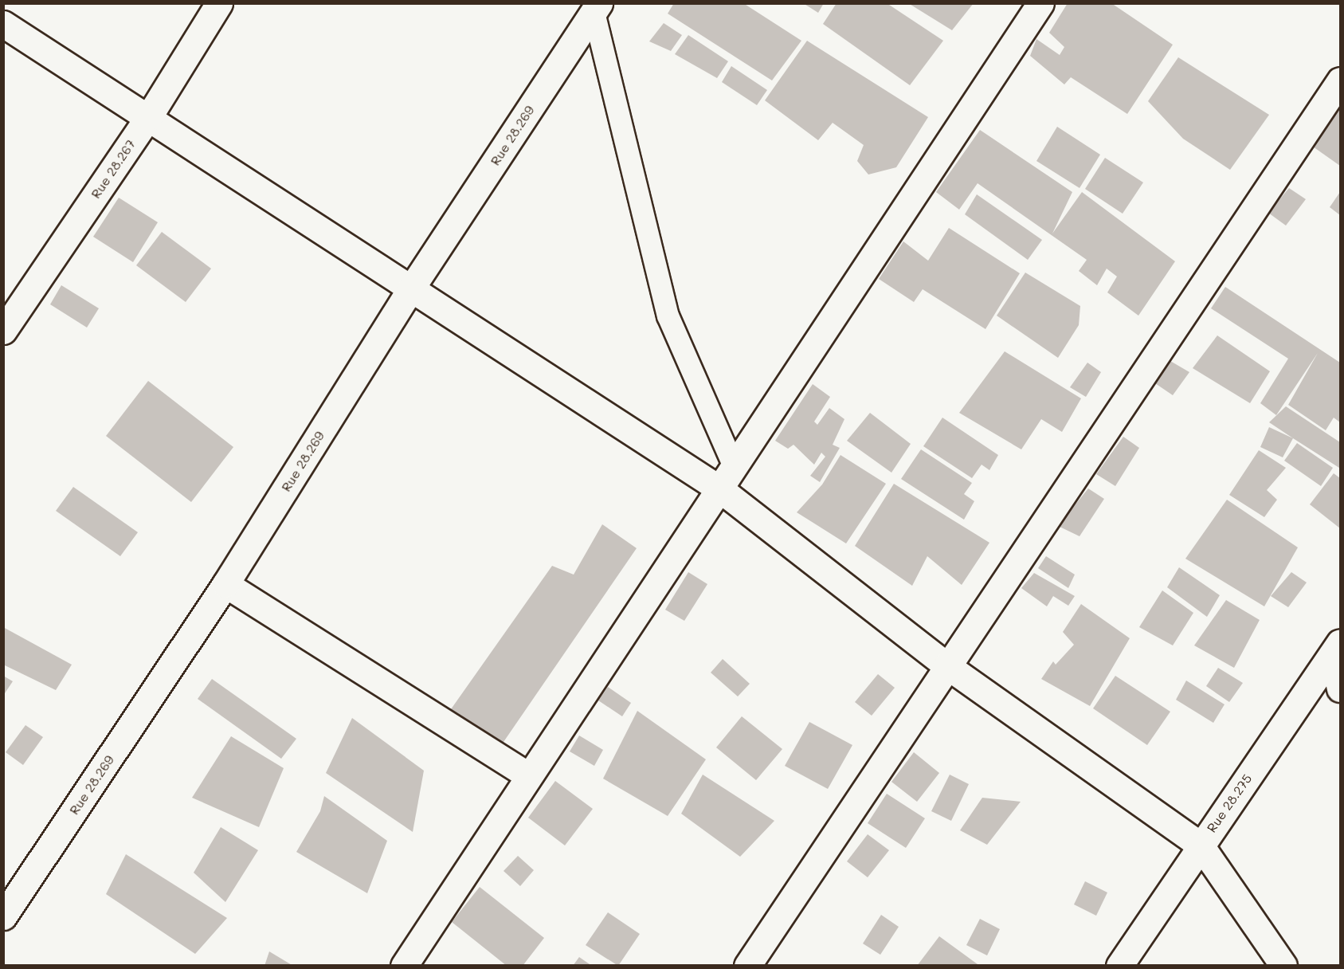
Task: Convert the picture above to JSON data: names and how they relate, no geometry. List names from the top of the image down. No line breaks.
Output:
{"streets":{"street":["Rue 28.269","Rue 28.267","Rue 28.275"]}}
